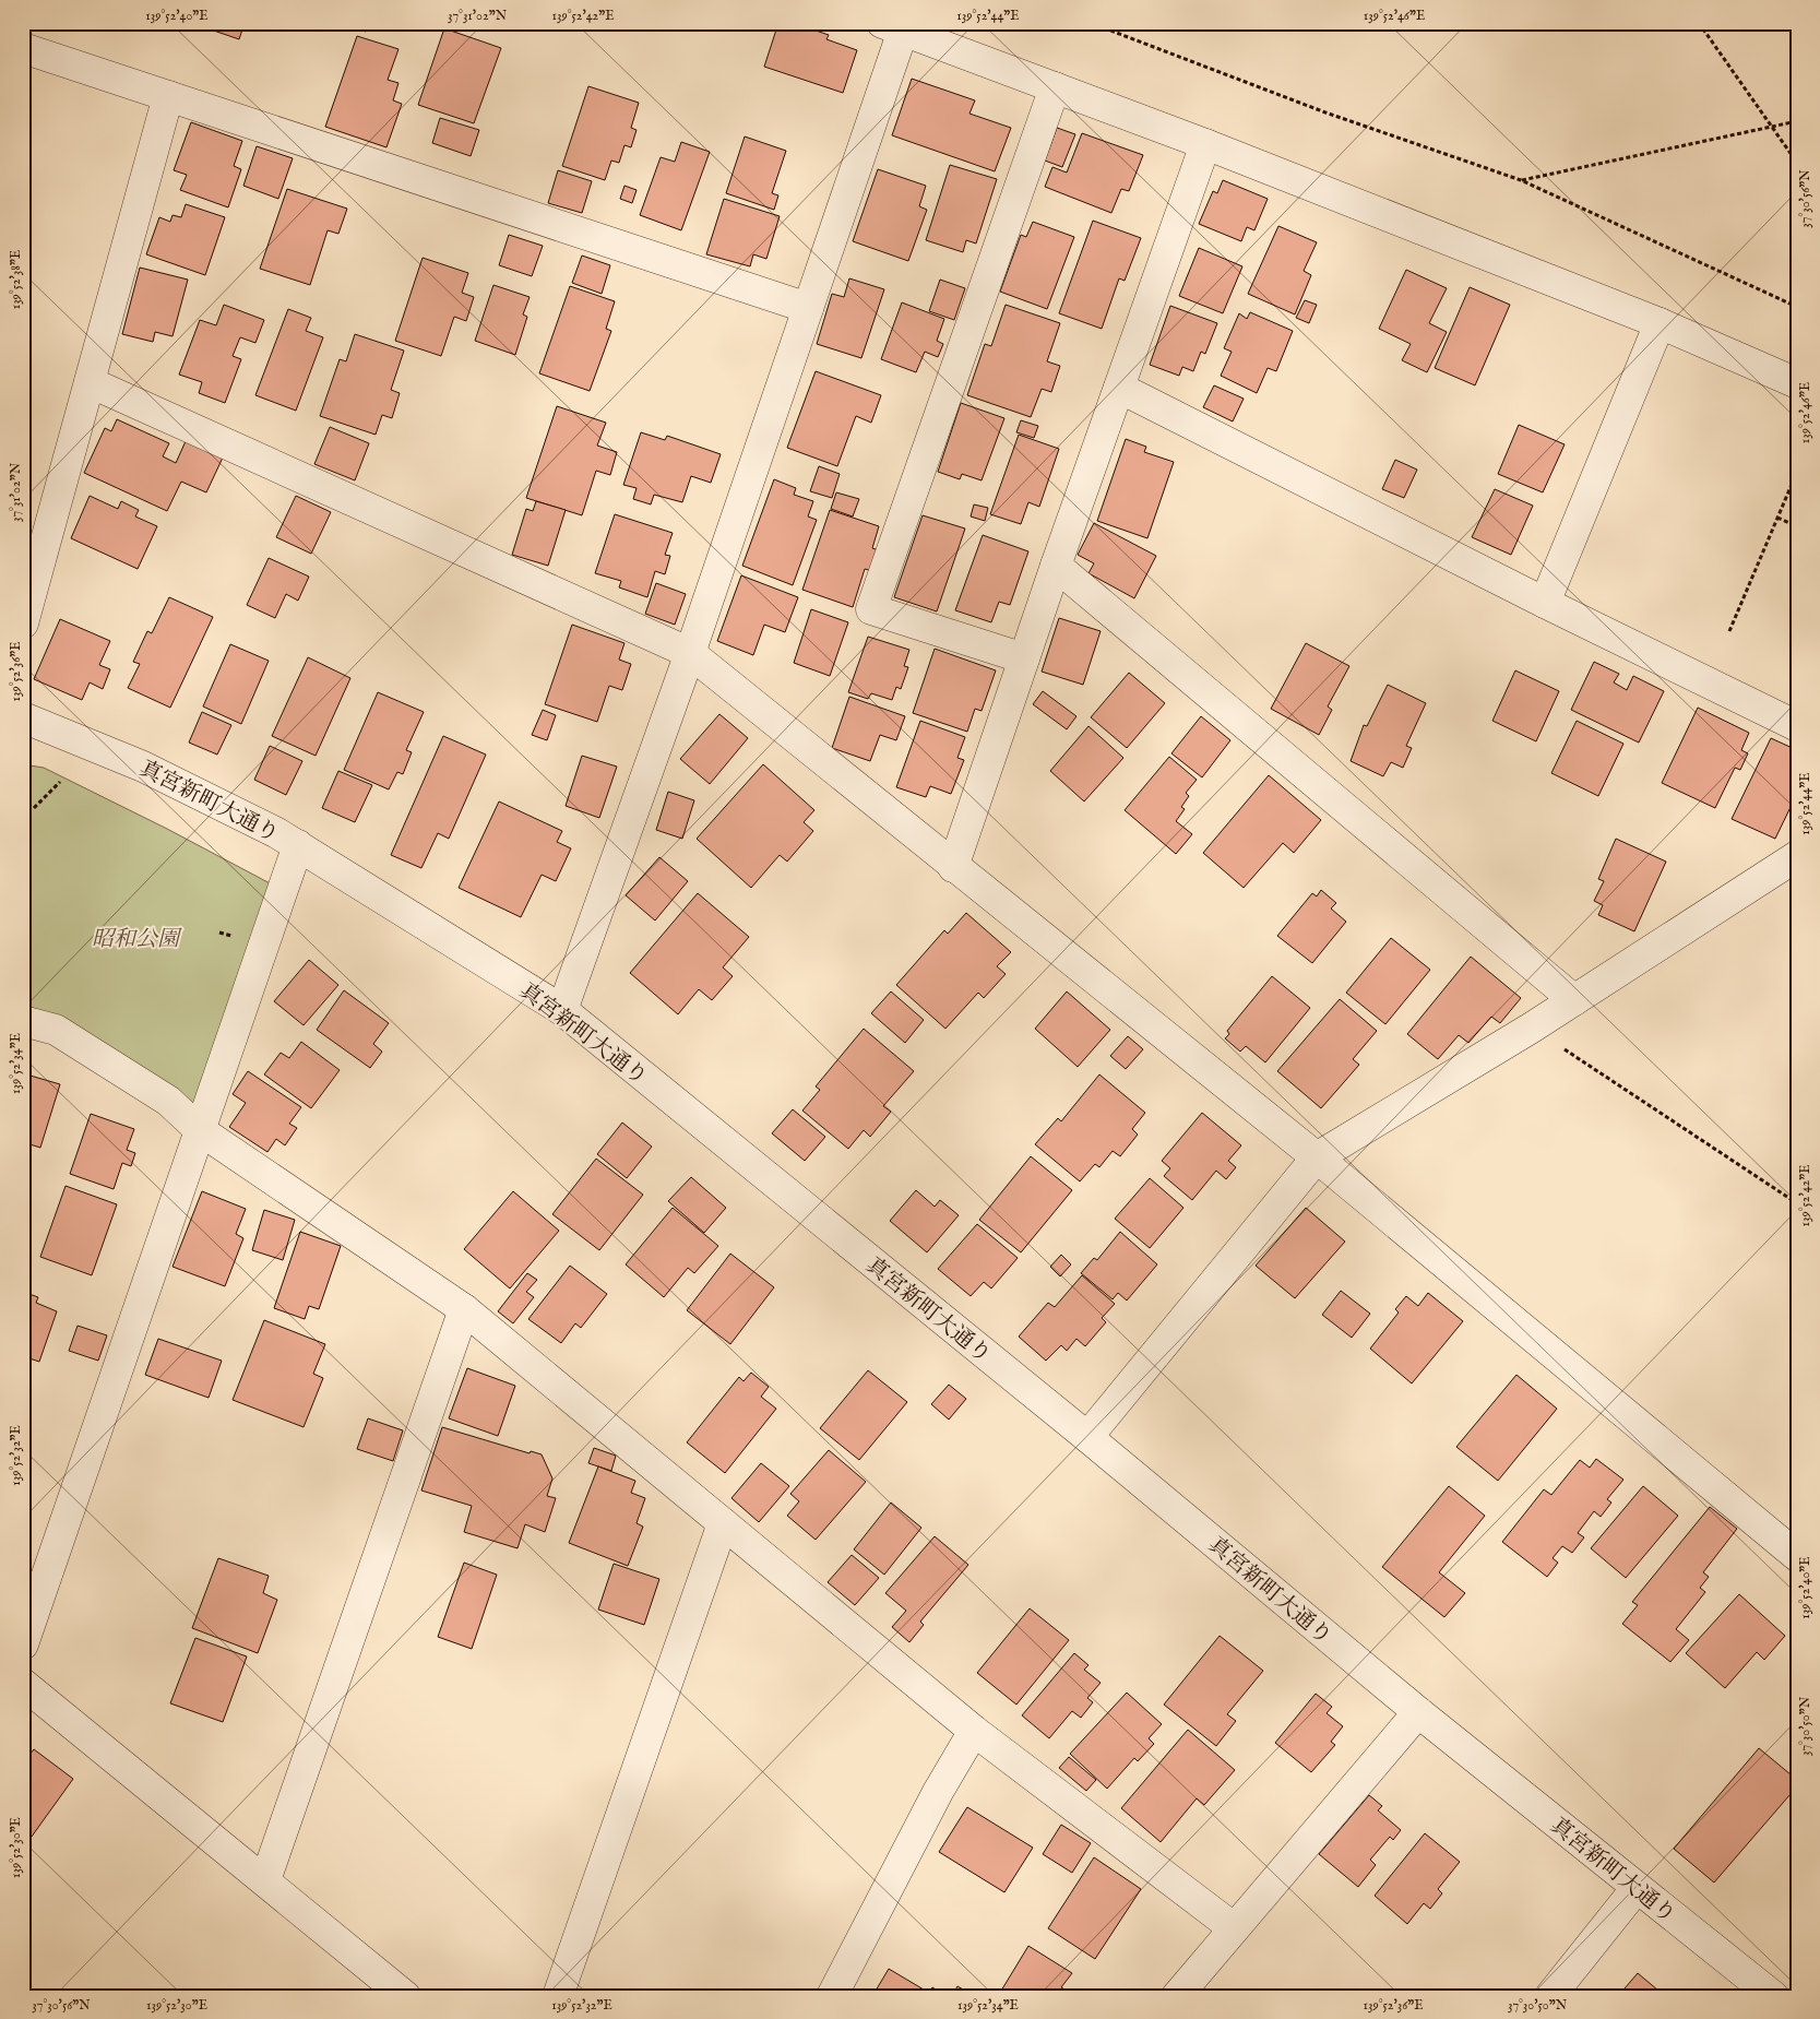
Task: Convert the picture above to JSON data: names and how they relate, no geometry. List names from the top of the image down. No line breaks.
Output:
{"streets":{"street":["真宮新町大通り"]},"parks":["昭和公園"],"coordinates":["139°52'40\"E","37°31'02\"N","139°52'42\"E","139°52'44\"E","139°52'46\"E","37°30'56\"N","139°52'38\"E","139°52'36\"E","139°52'34\"E","139°52'32\"E","37°30'50\"N","139°52'30\"E"]}
